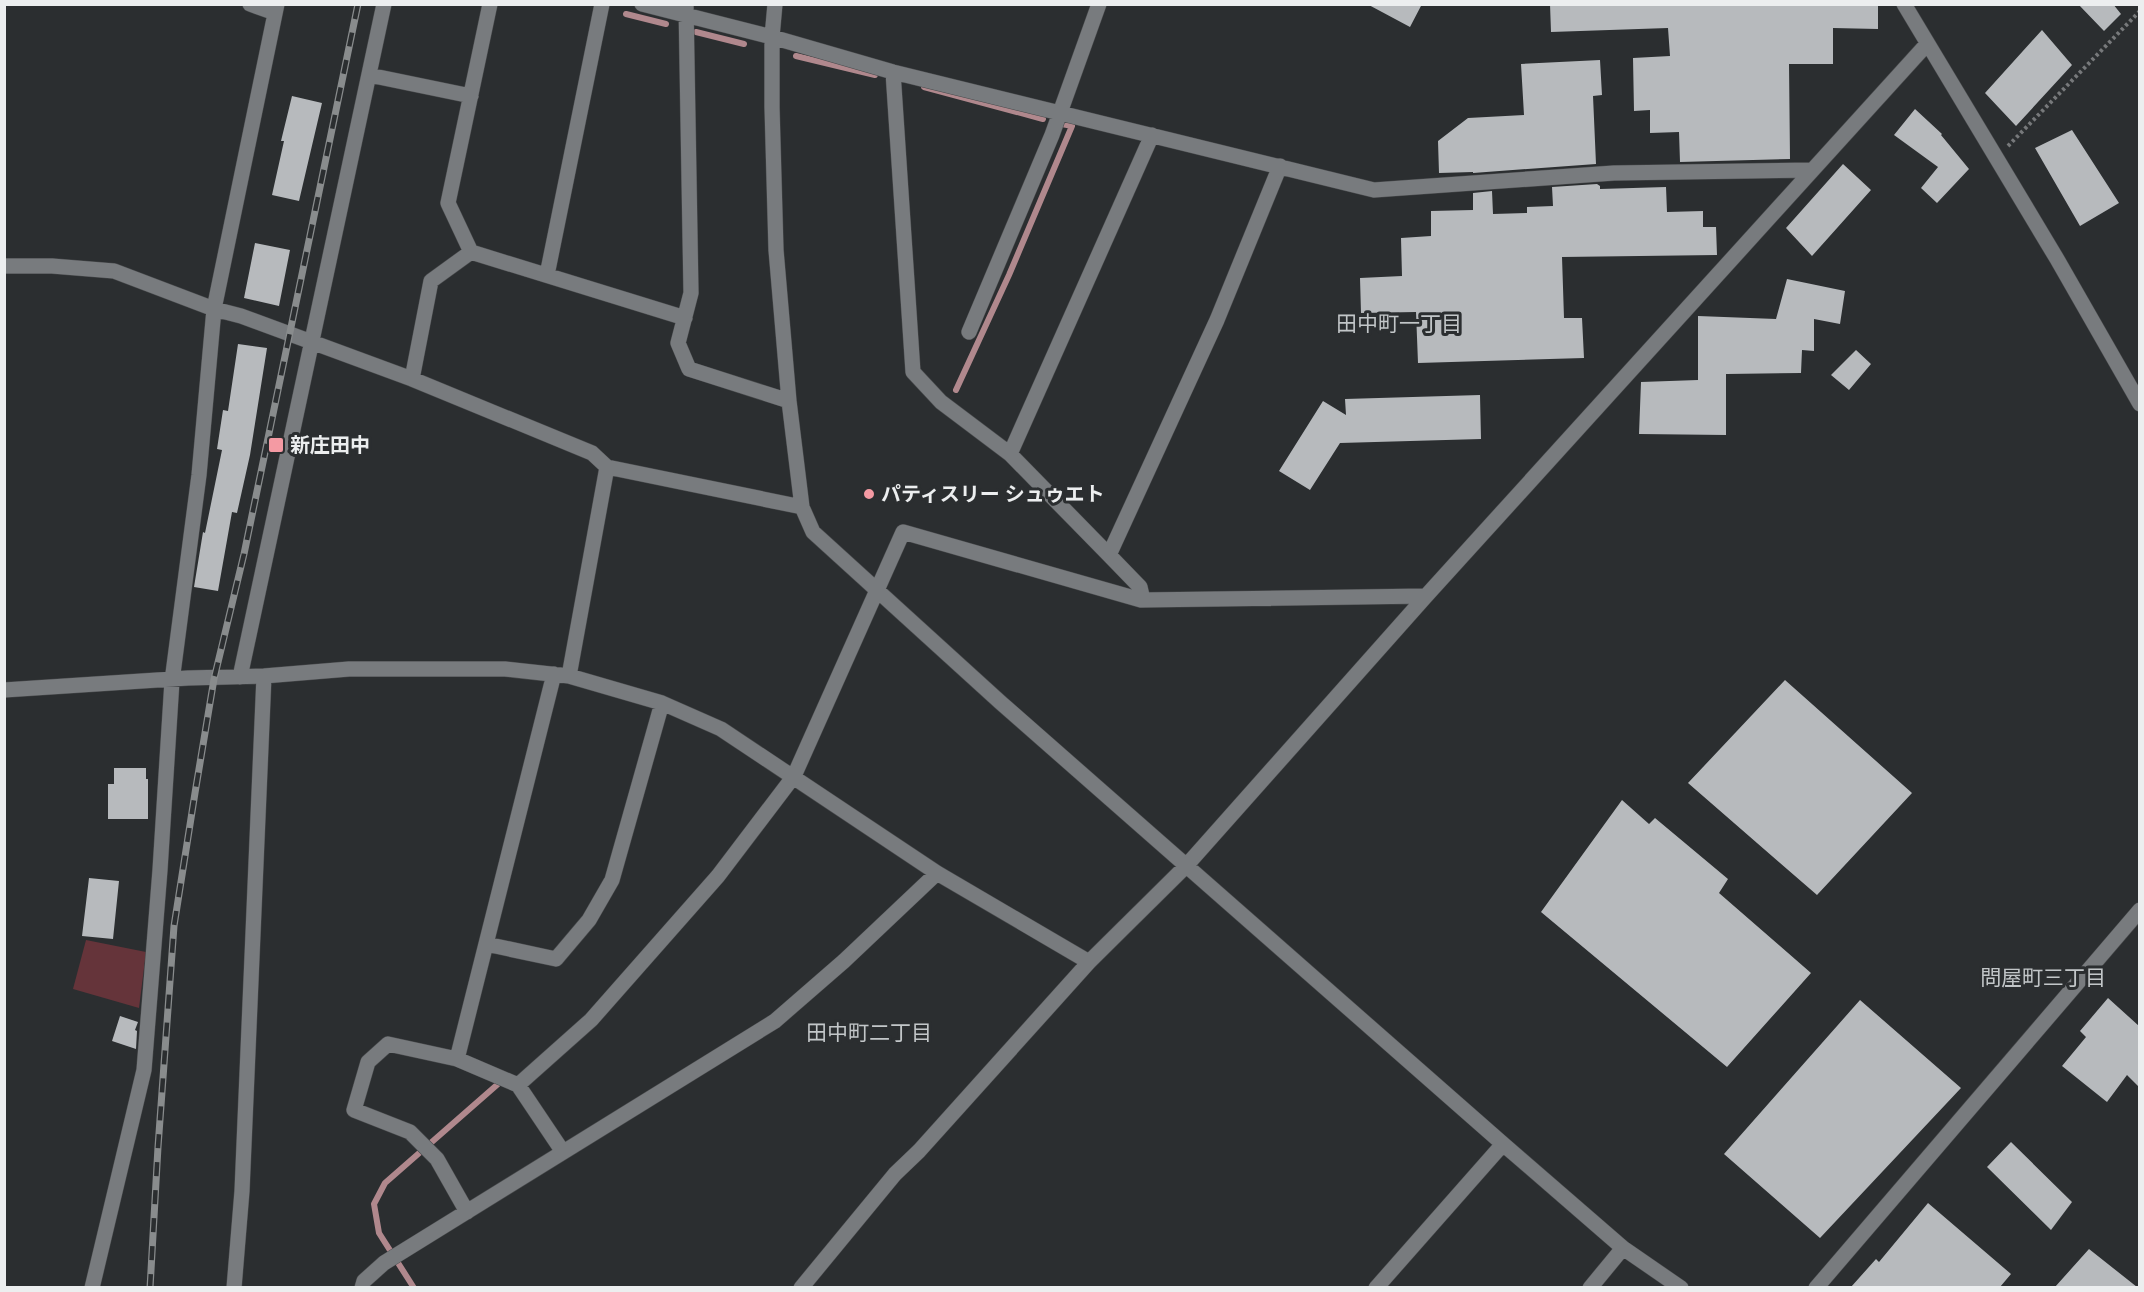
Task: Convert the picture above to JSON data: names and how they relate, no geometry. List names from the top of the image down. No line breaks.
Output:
{"districts":["田中町一丁目","問屋町三丁目","田中町二丁目"],"places":{"transit":["新庄田中"],"other":["パティスリー シュゥエト"]}}
